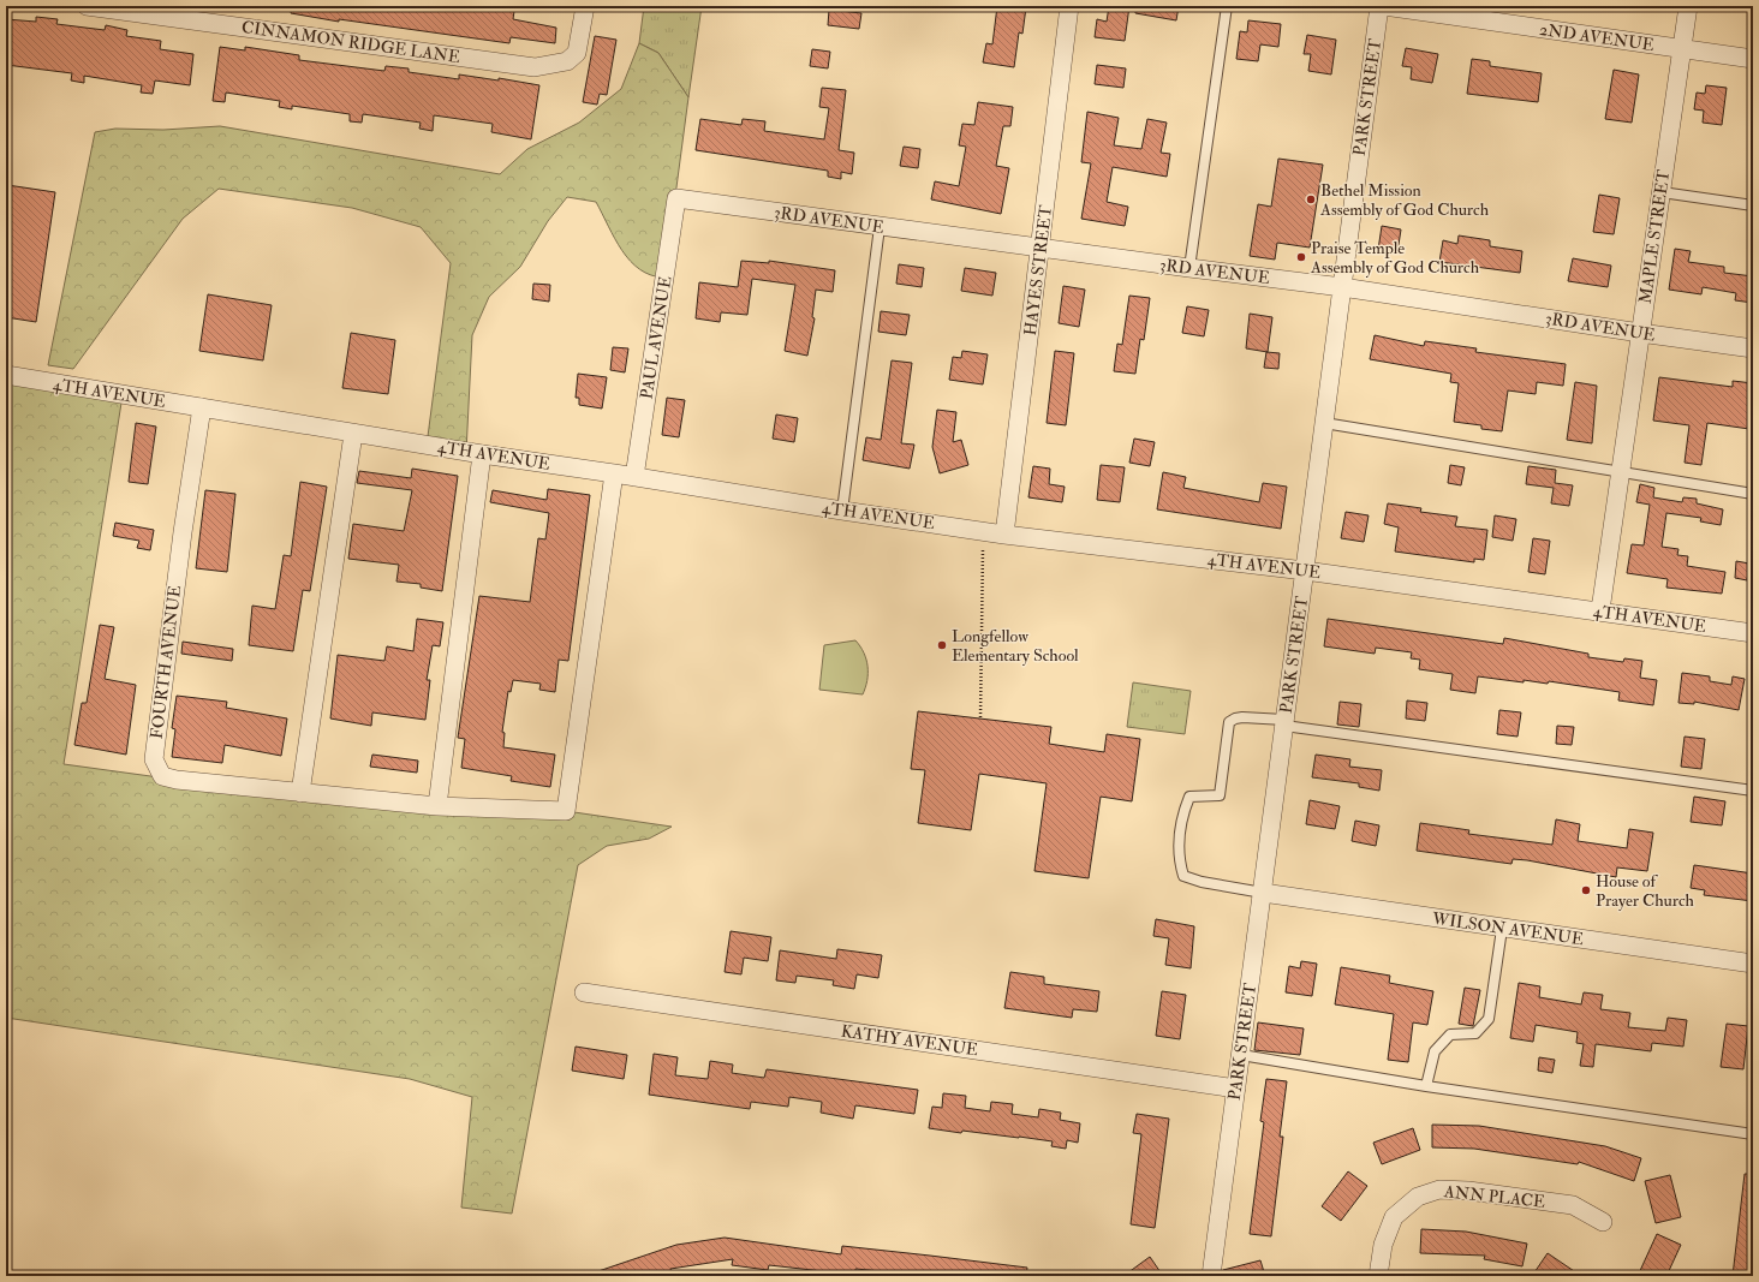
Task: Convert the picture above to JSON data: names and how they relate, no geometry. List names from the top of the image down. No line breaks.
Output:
{"streets":{"street":["2ND AVENUE","CINNAMON RIDGE LANE","PARK STREET","3RD AVENUE","MAPLE STREET","HAYES STREET","PAUL AVENUE","4TH AVENUE","FOURTH AVENUE","WILSON AVENUE","KATHY AVENUE","ANN PLACE"]},"crossings":[["2ND AVENUE","MAPLE STREET"],["PARK STREET","3RD AVENUE"],["PARK STREET","4TH AVENUE"],["PARK STREET","WILSON AVENUE"],["PARK STREET","KATHY AVENUE"],["3RD AVENUE","MAPLE STREET"],["3RD AVENUE","HAYES STREET"],["3RD AVENUE","PAUL AVENUE"],["MAPLE STREET","4TH AVENUE"],["HAYES STREET","4TH AVENUE"],["PAUL AVENUE","4TH AVENUE"],["4TH AVENUE","FOURTH AVENUE"]],"places":["Bethel Mission Assembly of God Church","Praise Temple Assembly of God Church","Longfellow Elementary School","House of Prayer Church"]}
